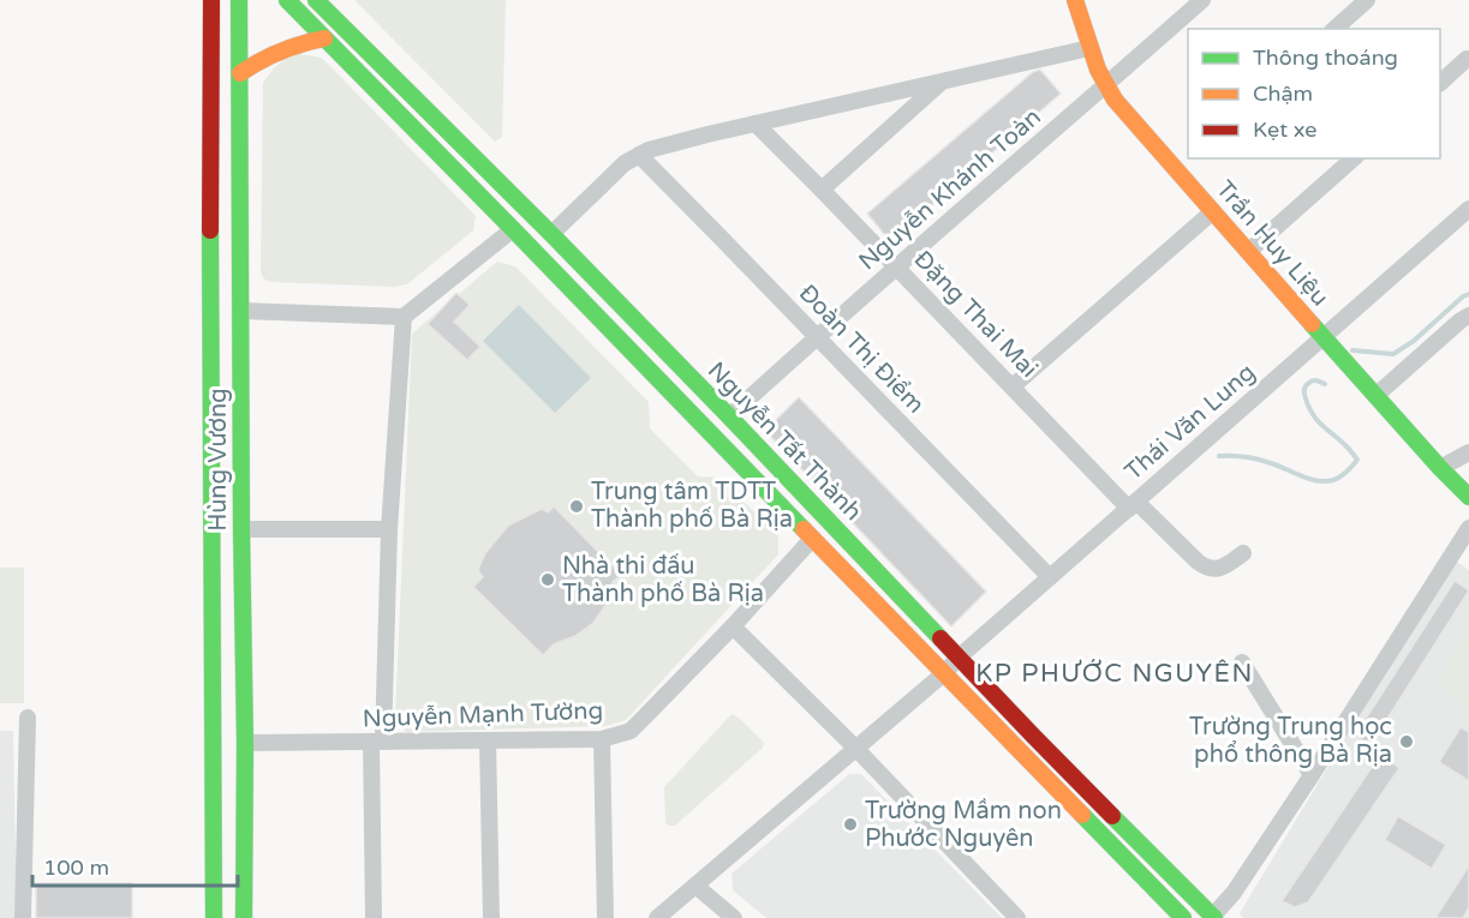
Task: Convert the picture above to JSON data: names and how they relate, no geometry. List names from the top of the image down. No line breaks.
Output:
{"streets":{"main road":["Trần Huy Liệu","Nguyễn Tất Thành","Hùng Vương"],"street":["Nguyễn Khánh Toàn","Đặng Thai Mai","Đoàn Thị Điểm","Thái Văn Lung","Nguyễn Mạnh Tường"]},"crossings":[["Nguyễn Khánh Toàn","Trần Huy Liệu"],["Nguyễn Khánh Toàn","Đặng Thai Mai"],["Nguyễn Khánh Toàn","Đoàn Thị Điểm"],["Nguyễn Khánh Toàn","Nguyễn Tất Thành"],["Trần Huy Liệu","Thái Văn Lung"],["Đặng Thai Mai","Thái Văn Lung"],["Đoàn Thị Điểm","Thái Văn Lung"],["Thái Văn Lung","Nguyễn Tất Thành"],["Nguyễn Tất Thành","Nguyễn Mạnh Tường"],["Hùng Vương","Nguyễn Mạnh Tường"]],"districts":["KP PHƯỚC NGUYÊN"],"places":["Trung tâm TDTT Thành phố Bà Rịa","Nhà thi đấu Thành phố Bà Rịa","Trường Trung học phổ thông Bà Rịa","Trường Mầm non Phước Nguyên"],"legend":["Thông thoáng","Chậm","Kẹt xe"],"scale_bar":"100 m"}
